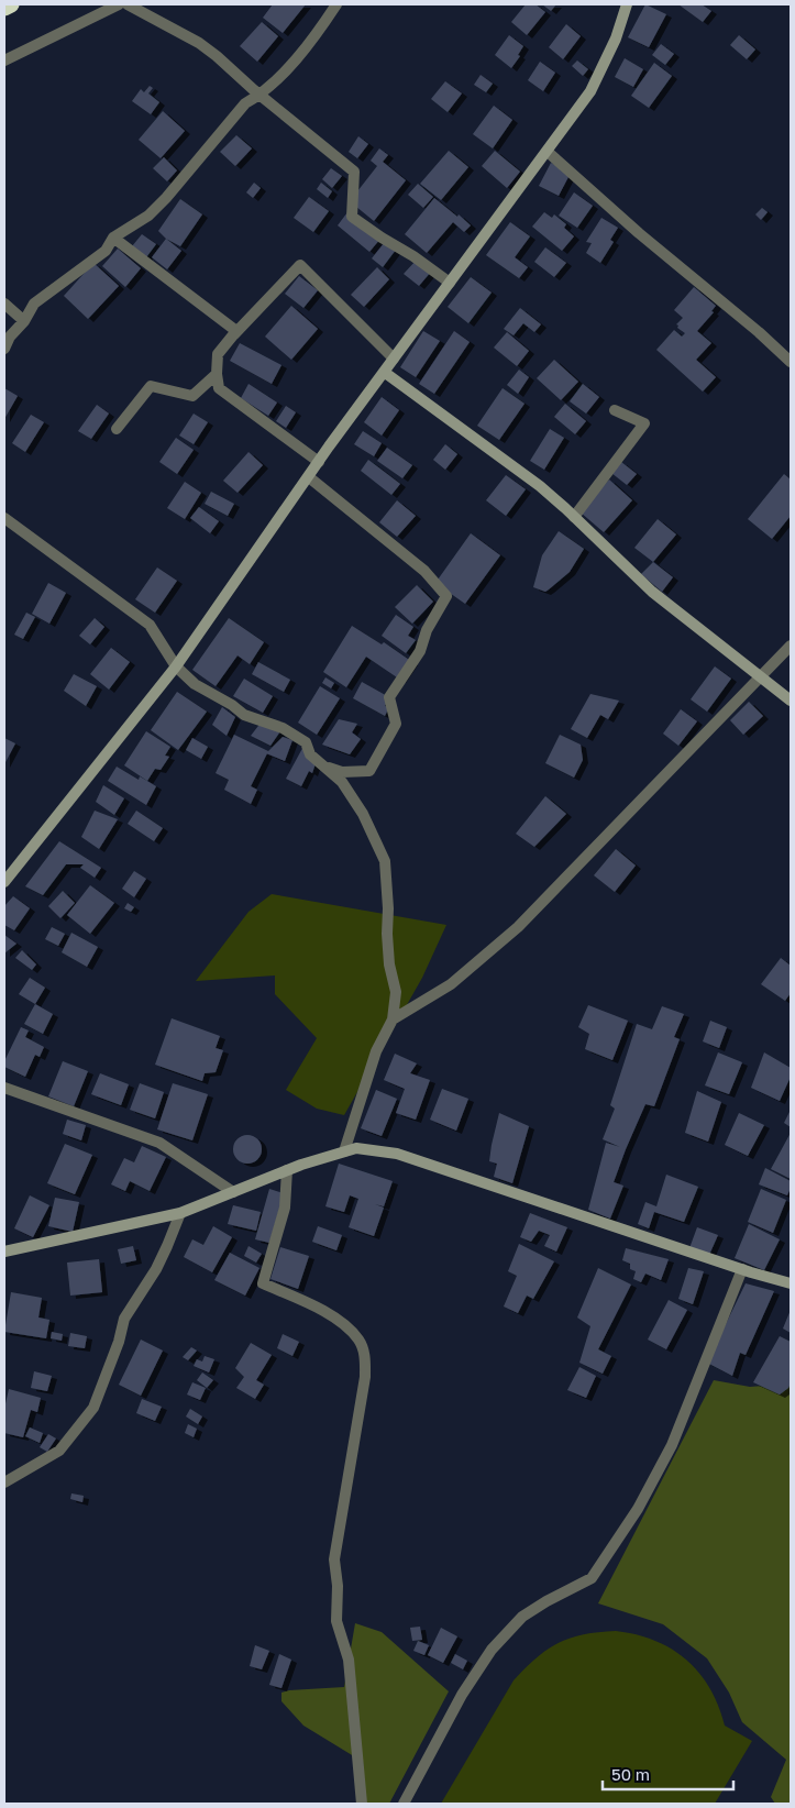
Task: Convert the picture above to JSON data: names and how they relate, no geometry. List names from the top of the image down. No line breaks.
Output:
{"scale_bar":"50 m"}
